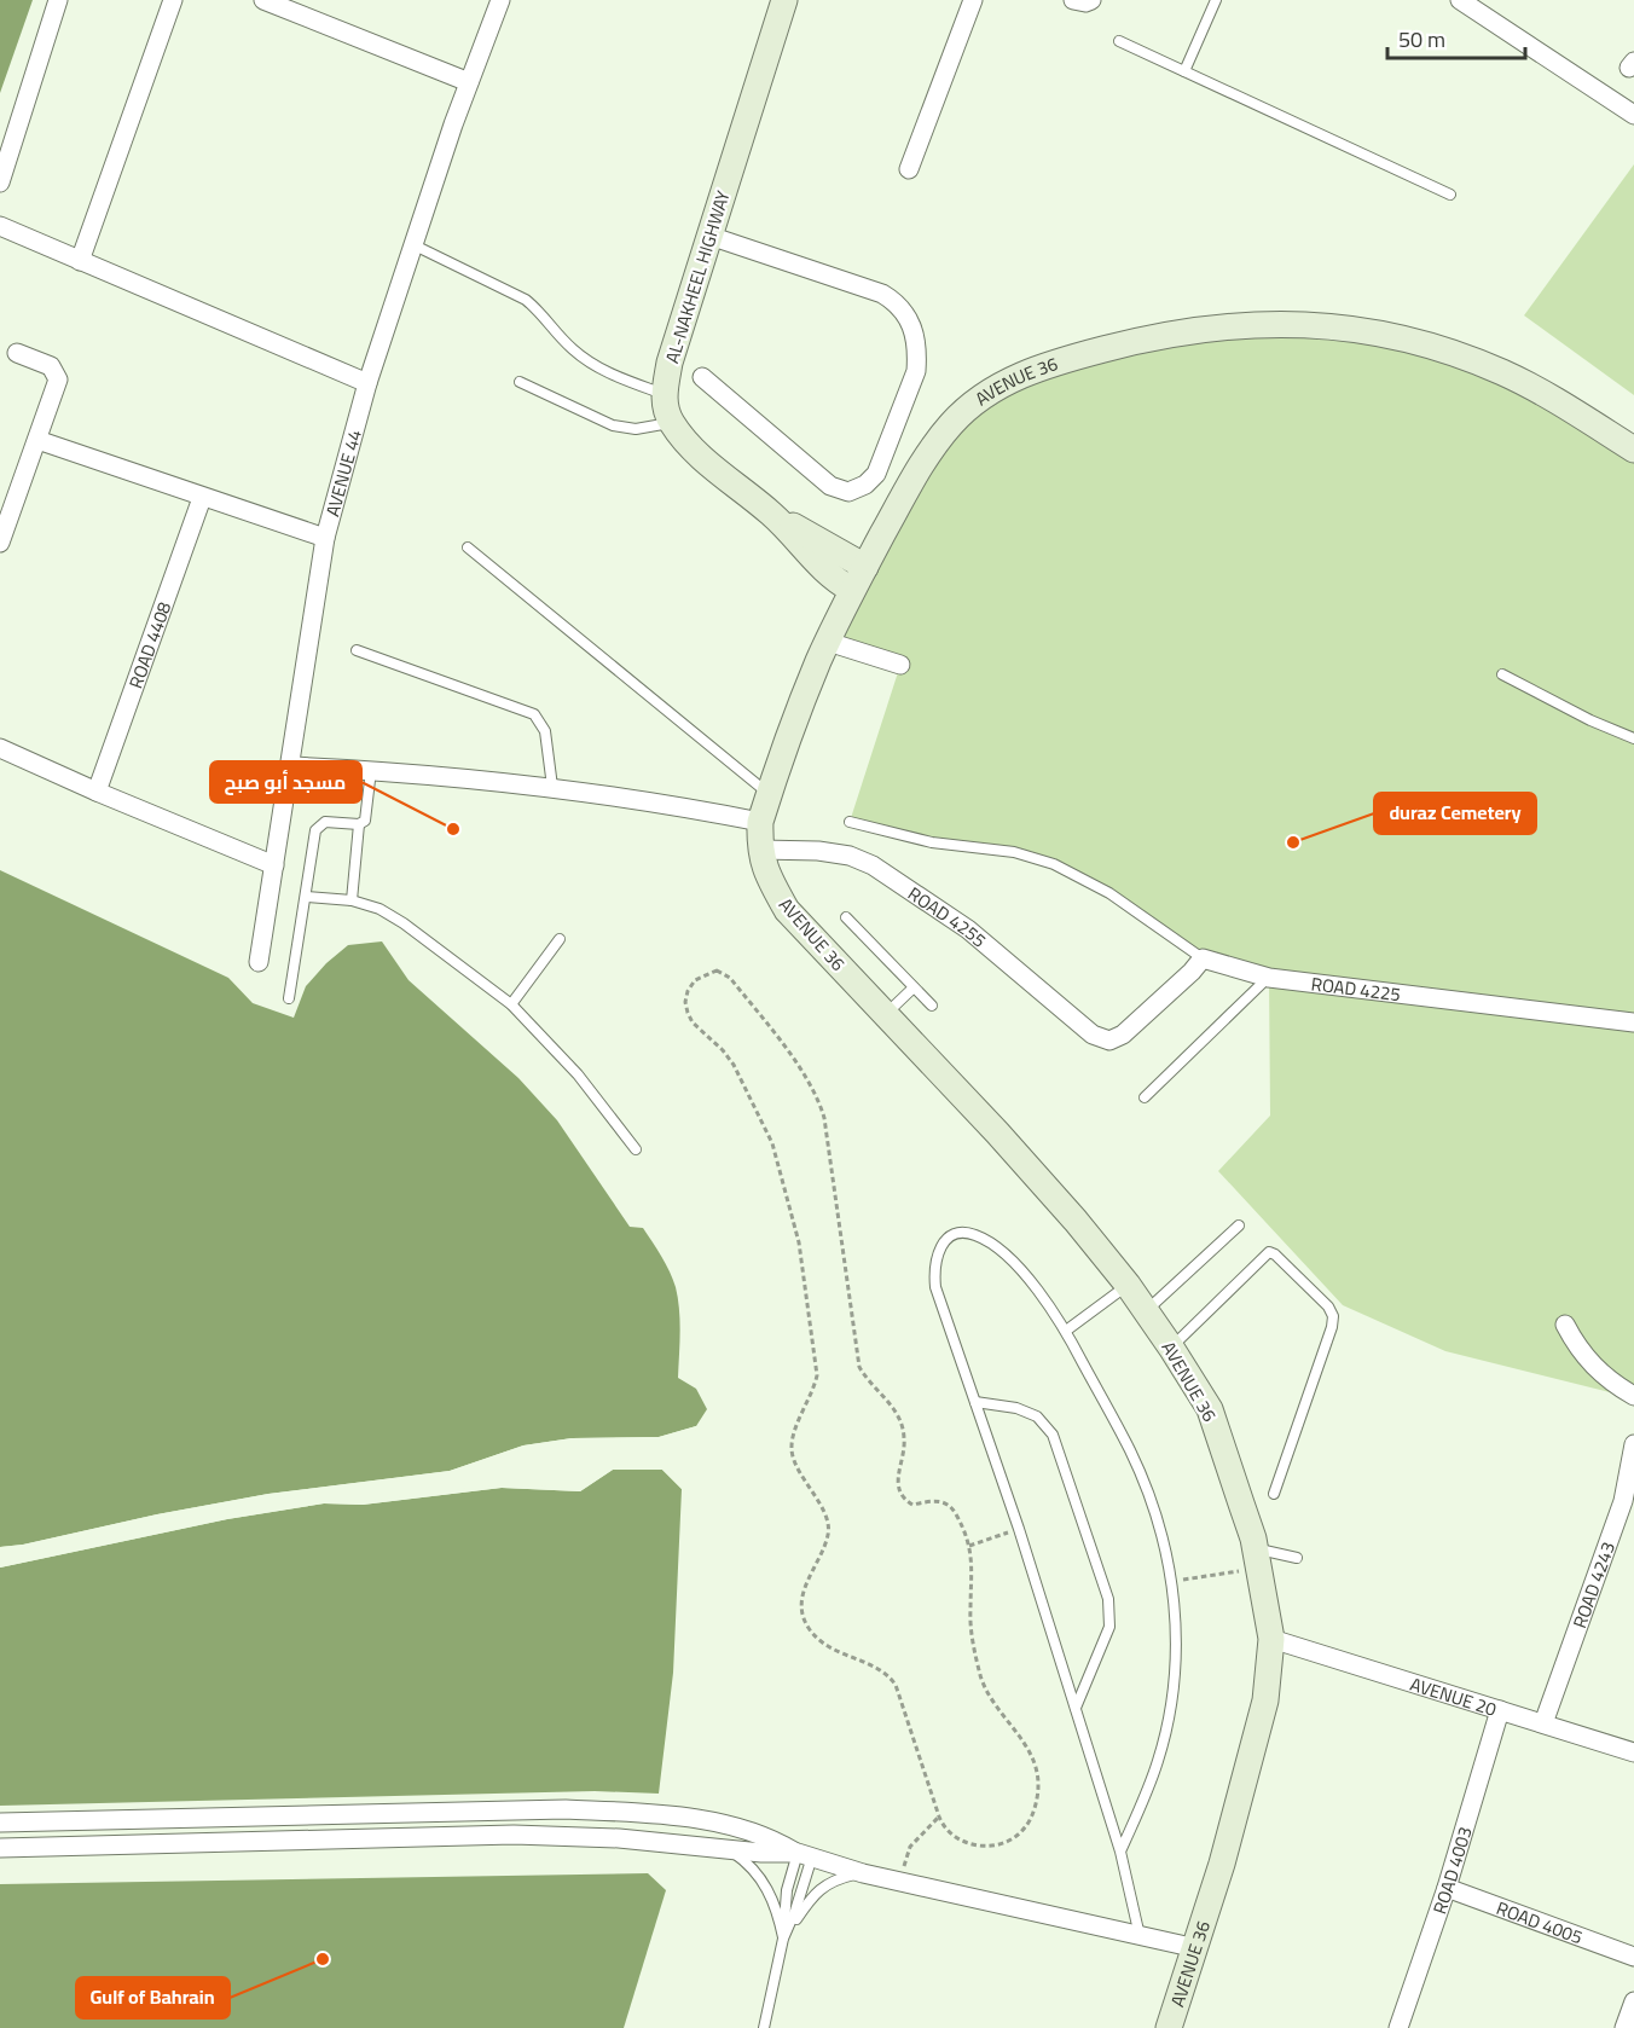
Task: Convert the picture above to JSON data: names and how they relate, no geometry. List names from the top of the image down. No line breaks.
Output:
{"streets":{"street":["AL-NAKHEEL HIGHWAY","AVENUE 36","AVENUE 44","ROAD 4408","ROAD 4255","ROAD 4225","ROAD 4243","AVENUE 20","ROAD 4003","ROAD 4005"]},"crossings":[["AL-NAKHEEL HIGHWAY","AVENUE 36"],["AVENUE 36","ROAD 4255"],["AVENUE 36","AVENUE 20"],["ROAD 4255","ROAD 4225"],["ROAD 4243","AVENUE 20"],["AVENUE 20","ROAD 4003"],["ROAD 4003","ROAD 4005"]],"places":["مسجد أبو صبح","duraz Cemetery","Gulf of Bahrain"],"scale_bar":"50 m"}
